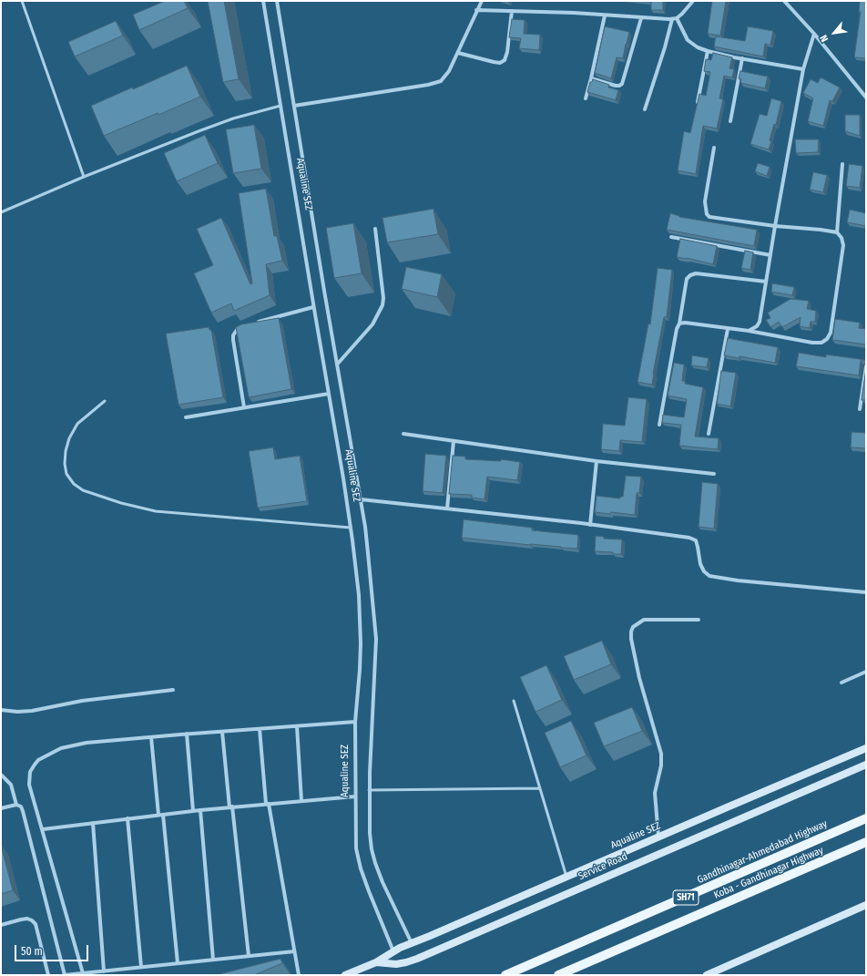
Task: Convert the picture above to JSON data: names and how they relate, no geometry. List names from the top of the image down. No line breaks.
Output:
{"streets":{"main road":["Gandhinagar-Ahmedabad Highway","Koba - Gandhinagar Highway","SH71"],"street":["Aqualine SEZ","Service Road"]},"crossings":[["Aqualine SEZ","Service Road"]],"scale_bar":"50 m","north":"bottom left"}
